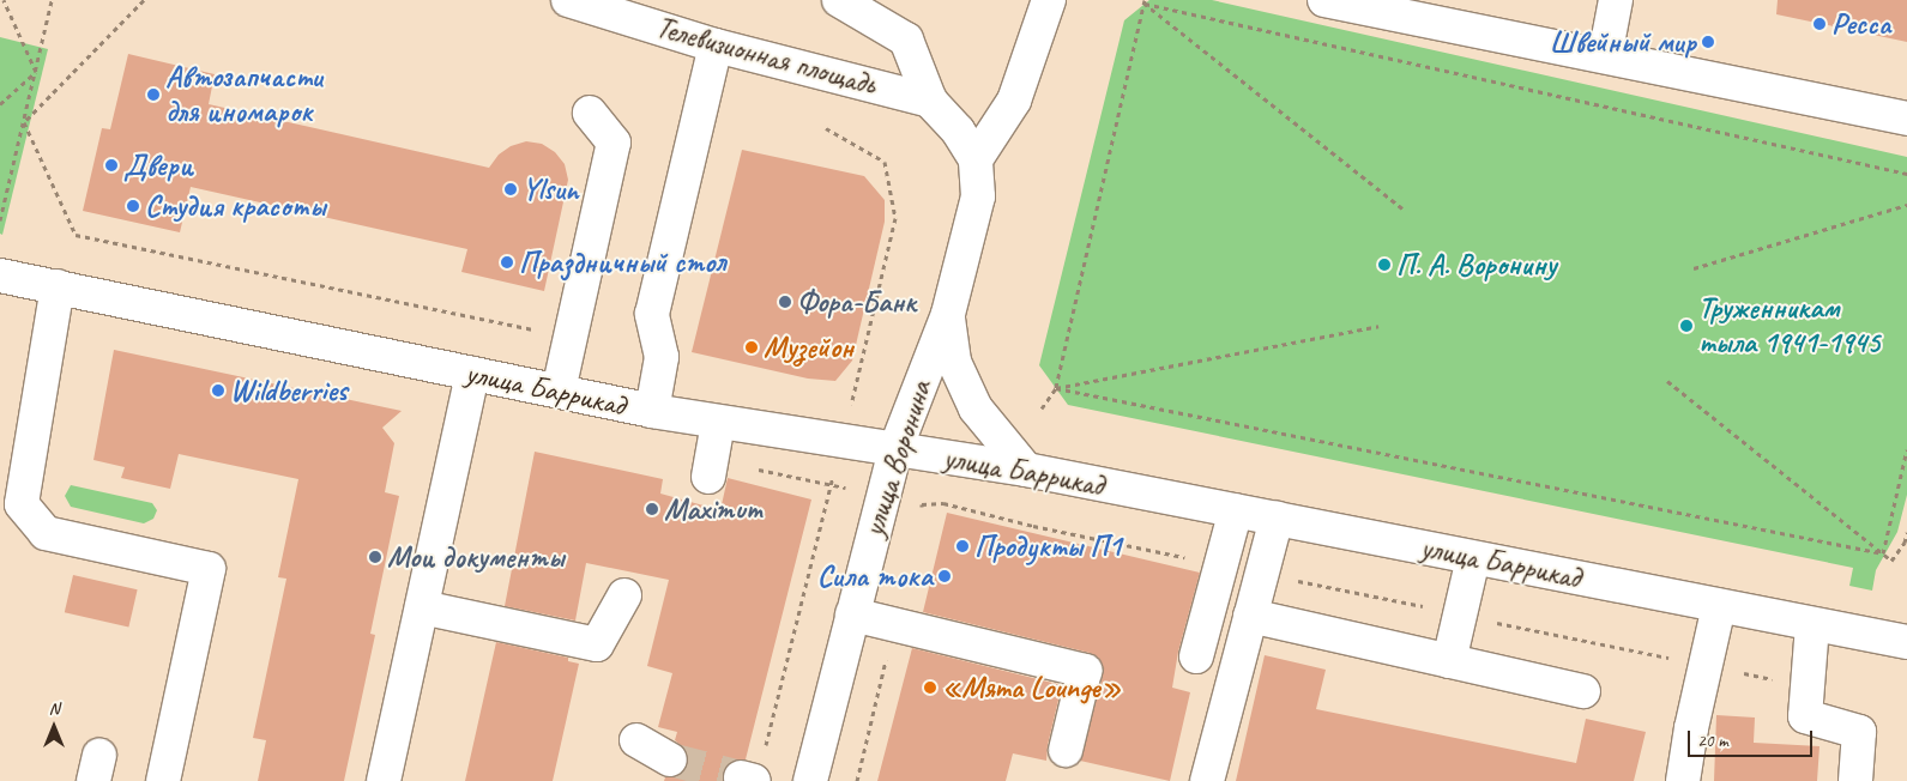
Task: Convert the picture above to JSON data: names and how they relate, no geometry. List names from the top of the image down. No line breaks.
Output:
{"streets":{"street":["Телевизионная площадь","улица Баррикад","улица Воронина"]},"crossings":[["улица Баррикад","улица Воронина"]],"places":["Ресса","Швейный мир","Автозапчасти для иномарок","Двери","Ylsun","Студия красоты","Праздничный стол","П. А. Воронину","Фора-Банк","Труженникам тыла 1941-1945","Музейон","Wildberries","Maximum","Продукты П1","Мои документы","Сила тока","«Мята Lounge»"],"scale_bar":"20 m","north":"top"}
